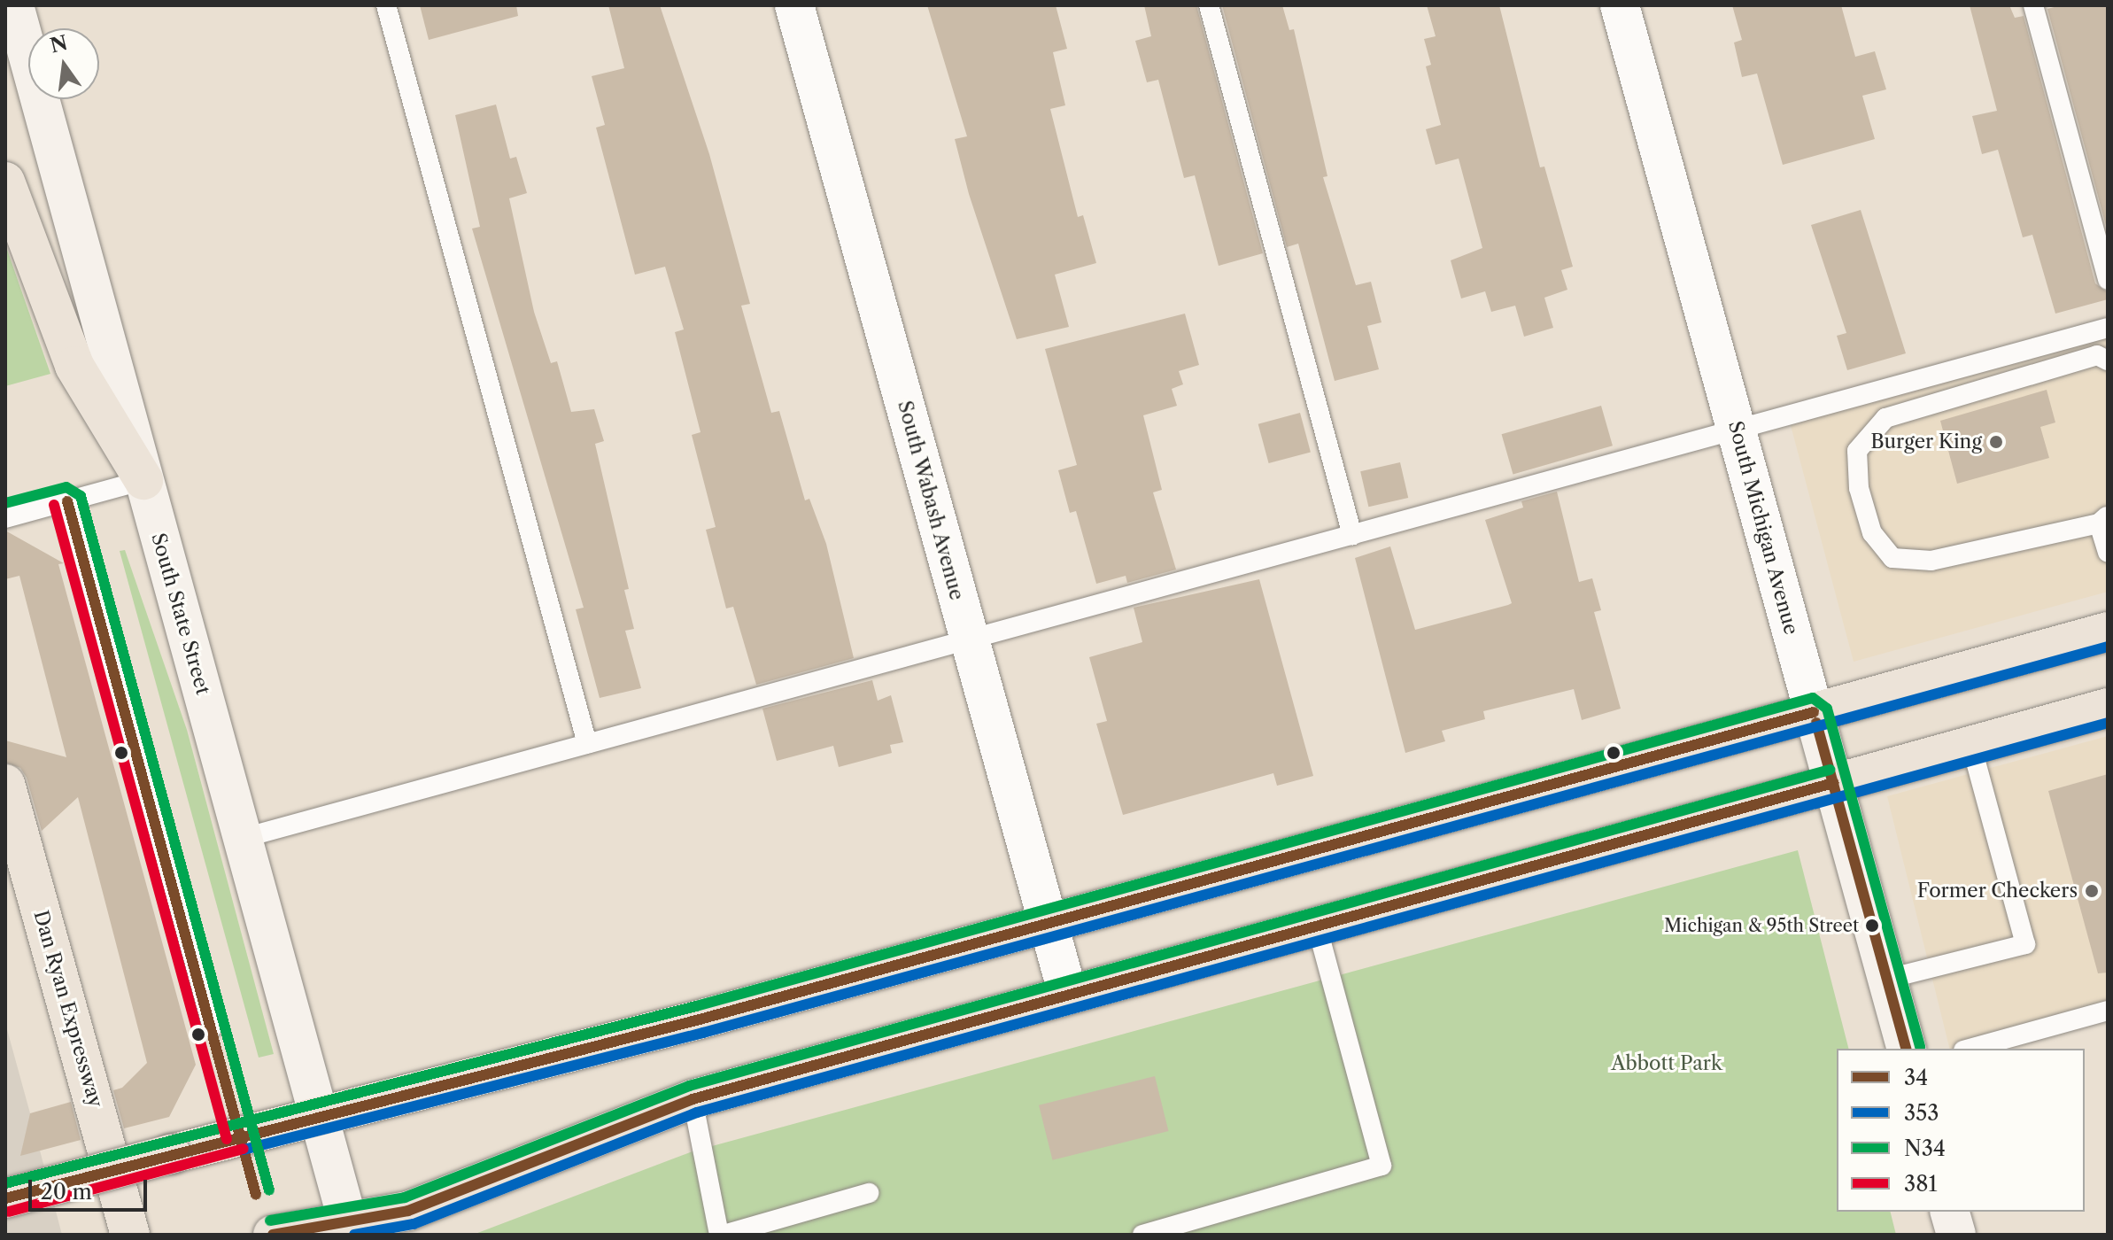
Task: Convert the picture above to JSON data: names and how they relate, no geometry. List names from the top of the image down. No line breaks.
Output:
{"streets":{"main road":["South Michigan Avenue","South State Street","Dan Ryan Expressway"],"street":["South Wabash Avenue"]},"parks":["Abbott Park"],"places":["Burger King","Former Checkers","Michigan & 95th Street"],"lines":["transit line N34","transit line 34","transit line 381","transit line 353"],"legend":["34","353","N34","381"],"scale_bar":"20 m","north":"top"}
